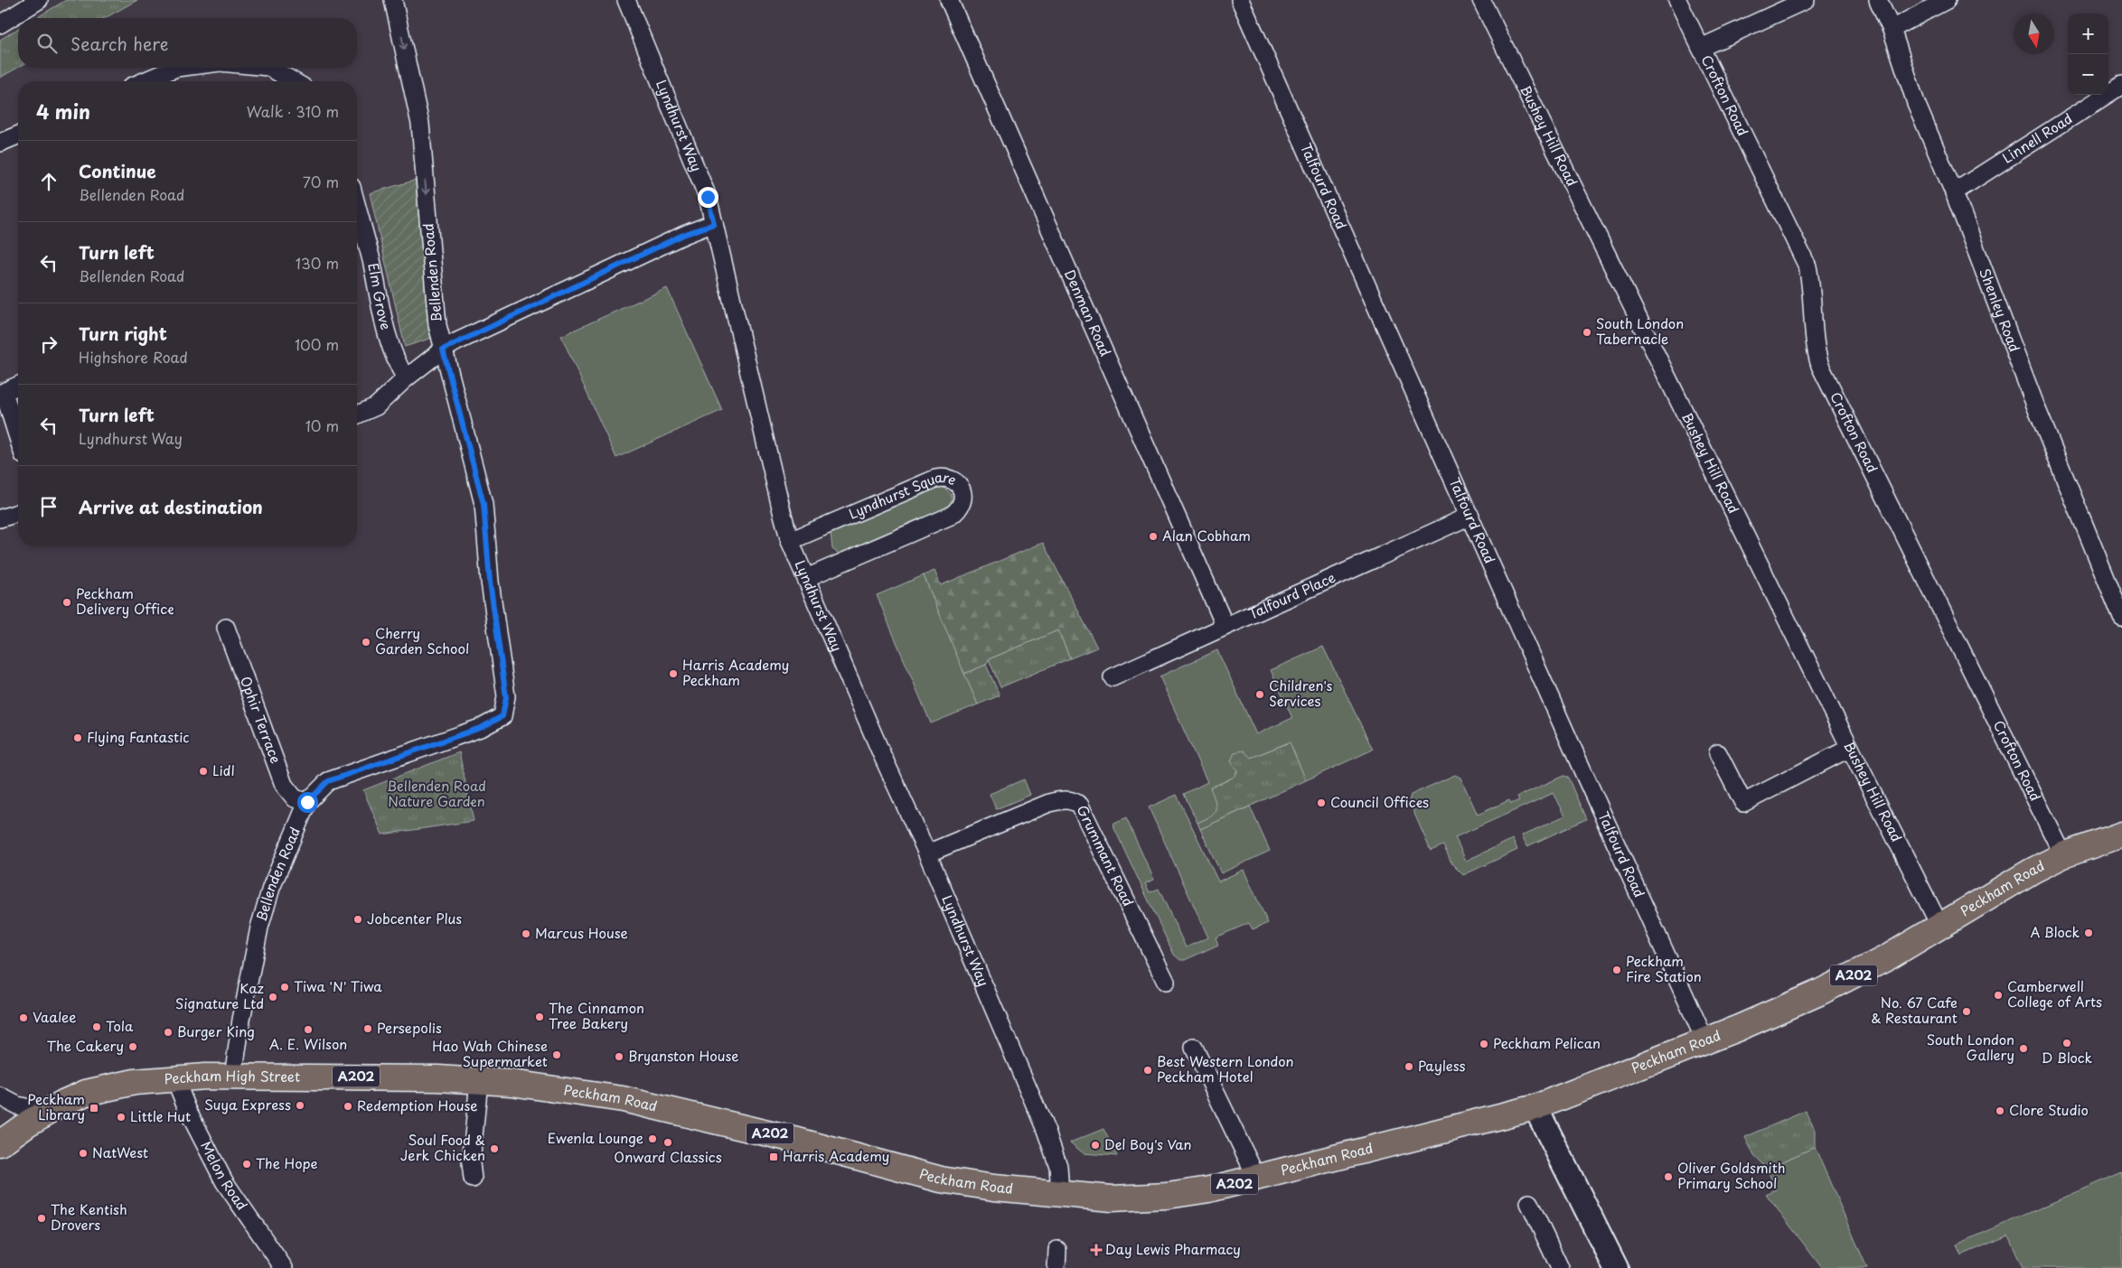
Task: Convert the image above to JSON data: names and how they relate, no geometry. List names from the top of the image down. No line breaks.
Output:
{"streets":{"highway":["Peckham Road","A202","Peckham High Street"],"street":["Crofton Road","Lyndhurst Way","Bushey Hill Road","Linnell Road","Talfourd Road","Bellenden Road","Elm Grove","Shenley Road","Denman Road","Lyndhurst Square","Talfourd Place","Ophir Terrace","Grummant Road","Melon Road"]},"crossings":[["Crofton Road","Peckham Road"],["Lyndhurst Way","Lyndhurst Square"],["Lyndhurst Way","Grummant Road"],["Lyndhurst Way","Peckham Road"],["Bushey Hill Road","Peckham Road"],["Linnell Road","Shenley Road"],["Talfourd Road","Talfourd Place"],["Talfourd Road","Peckham Road"],["Bellenden Road","Ophir Terrace"],["Bellenden Road","Peckham High Street"],["Denman Road","Talfourd Place"],["Peckham Road","Peckham High Street"],["Peckham High Street","Melon Road"]],"parks":["Bellenden Road Nature Garden"],"places":{"other":["South London Tabernacle","Alan Cobham","Peckham Delivery Office","Cherry Garden School","Harris Academy Peckham","Children's Services","Flying Fantastic","Lidl","Council Offices","Jobcenter Plus","A Block","Marcus House","Peckham Fire Station","Tiwa 'N' Tiwa","Camberwell College of Arts","Kaz Signature Ltd","No. 67 Cafe & Restaurant","The Cinnamon Tree Bakery","Vaalee","Tola","Persepolis","A. E. Wilson","Burger King","D Block","Peckham Pelican","The Cakery","South London Gallery","Hao Wah Chinese Supermarket","Bryanston House","Payless","Best Western London Peckham Hotel","Suya Express","Redemption House","Clore Studio","Little Hut","Ewenla Lounge","Onward Classics","Del Boy's Van","Soul Food & Jerk Chicken","NatWest","The Hope","Oliver Goldsmith Primary School","The Kentish Drovers"],"transit":["Peckham Library","Harris Academy"],"health":["Day Lewis Pharmacy"]},"north":"bottom","page":{"map_buttons":["+","−"],"search":"Search here","heading":["4 min","Walk · 310 m"],"list":[["Continue","Bellenden Road","70 m"],["Turn left","Bellenden Road","130 m"],["Turn right","Highshore Road","100 m"],["Turn left","Lyndhurst Way","10 m"],"Arrive at destination"]}}
